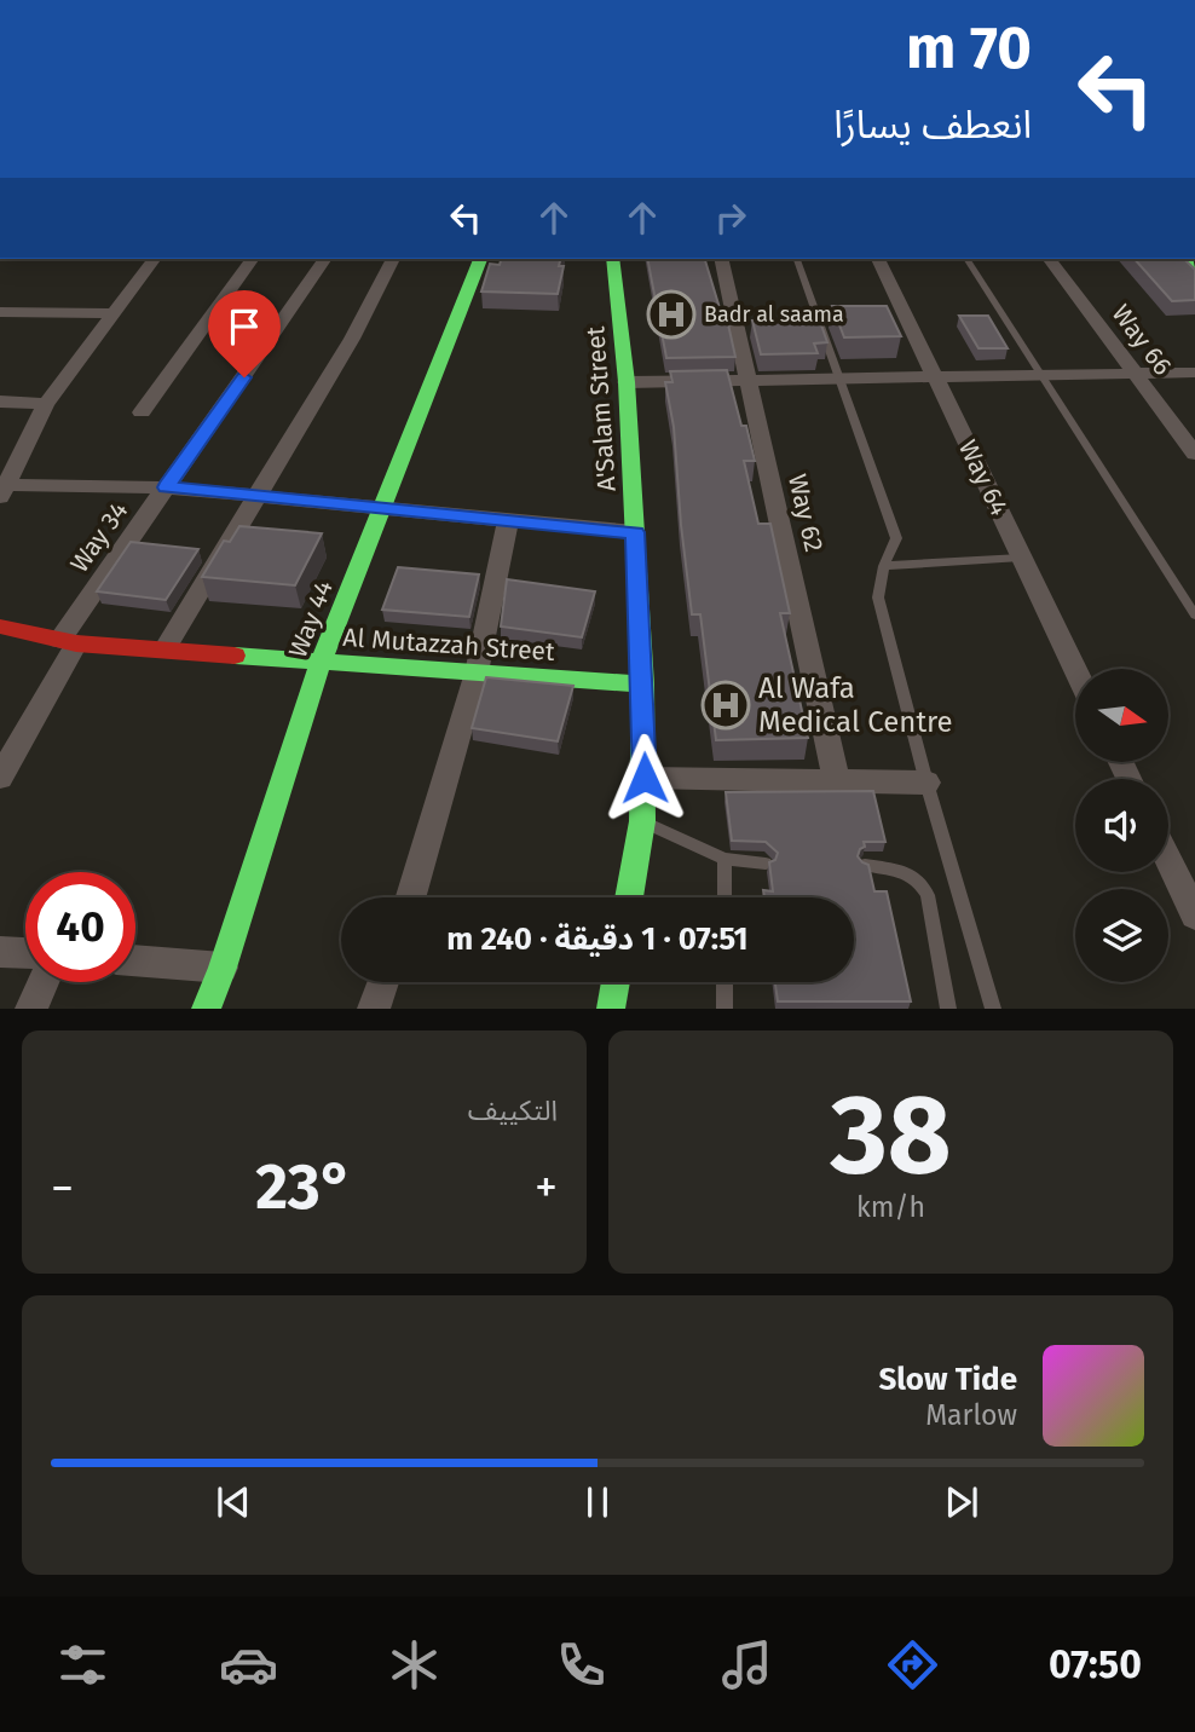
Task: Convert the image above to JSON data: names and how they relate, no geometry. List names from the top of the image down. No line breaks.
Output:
{"streets":{"street":["Way 66","A'Salam Street","Way 64","Way 62","Way 34","Way 44","Al Mutazzah Street"]},"crossings":[["A'Salam Street","Al Mutazzah Street"],["Way 34","Al Mutazzah Street"],["Way 44","Al Mutazzah Street"]],"places":{"hospital":["Badr al saama","Al Wafa Medical Centre"]},"north":"right","page":{"turn":["70 m","انعطف يسارًا"],"limit":"40","trip":"07:51 · 1 دقيقة · 240 m","tile":[["38","km/h"],"التكييف"],"heat":["−","23°","+"],"song":["Slow Tide","Marlow"],"tabs":"07:50"}}
